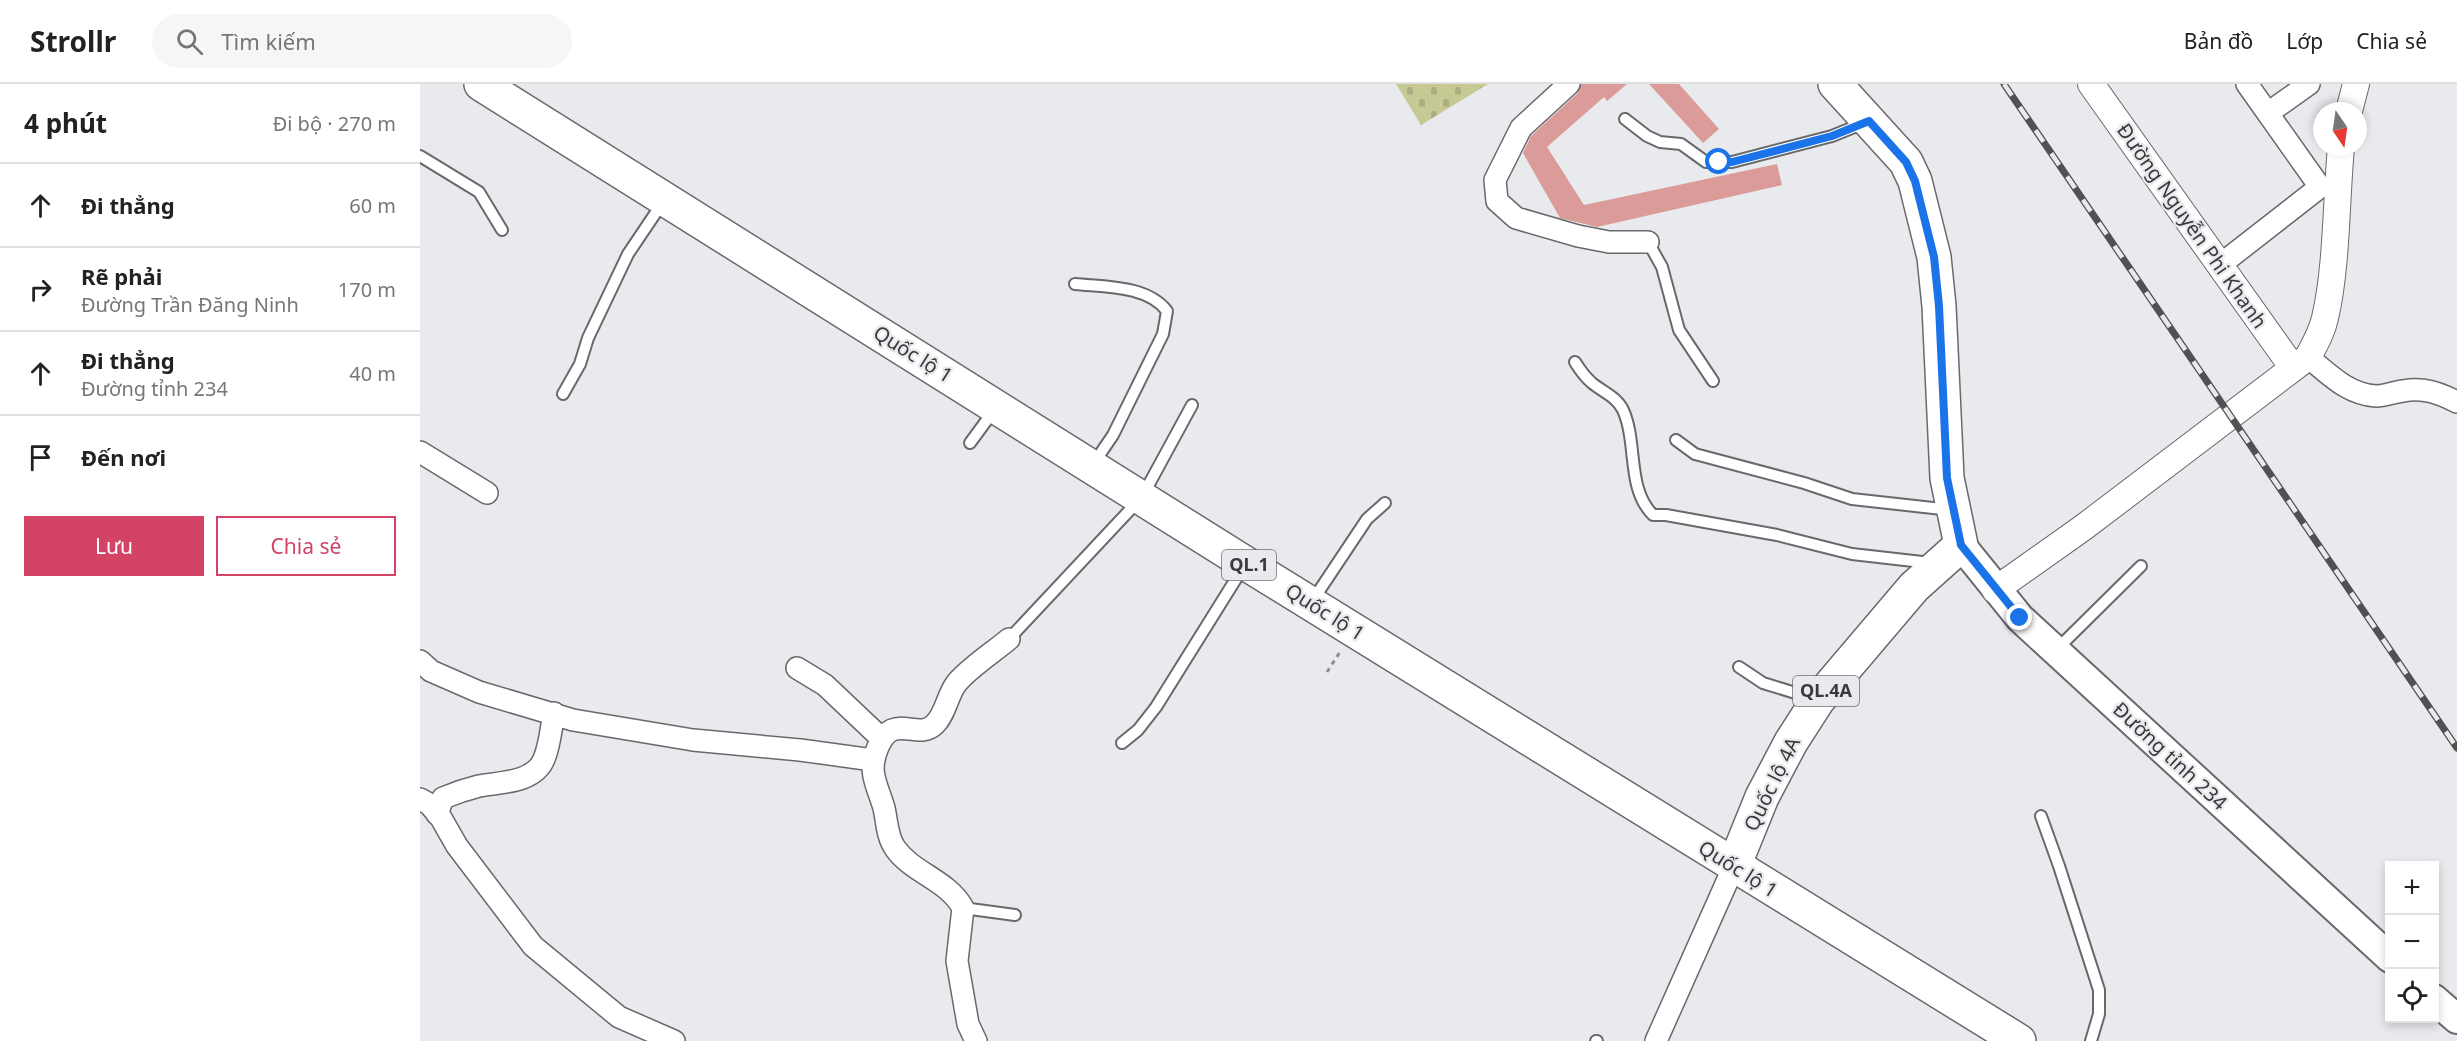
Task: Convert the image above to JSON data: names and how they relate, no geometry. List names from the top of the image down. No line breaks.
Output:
{"streets":{"main road":["Quốc lộ 1","QL.1","QL.4A","Đường tỉnh 234","Quốc lộ 4A"],"street":["Đường Nguyễn Phi Khanh"]},"crossings":[["Quốc lộ 1","Quốc lộ 4A"],["Đường tỉnh 234","Quốc lộ 4A"]],"north":"bottom","page":{"header":"Strollr","search":"Tìm kiếm","nav":["Bản đồ","Lớp","Chia sẻ"],"heading":["4 phút","Đi bộ · 270 m"],"list":[["Đi thẳng","60 m"],["Rẽ phải","Đường Trần Đăng Ninh","170 m"],["Đi thẳng","Đường tỉnh 234","40 m"],"Đến nơi"],"buttons":["Lưu","Chia sẻ"],"map_buttons":["+","−"]}}
